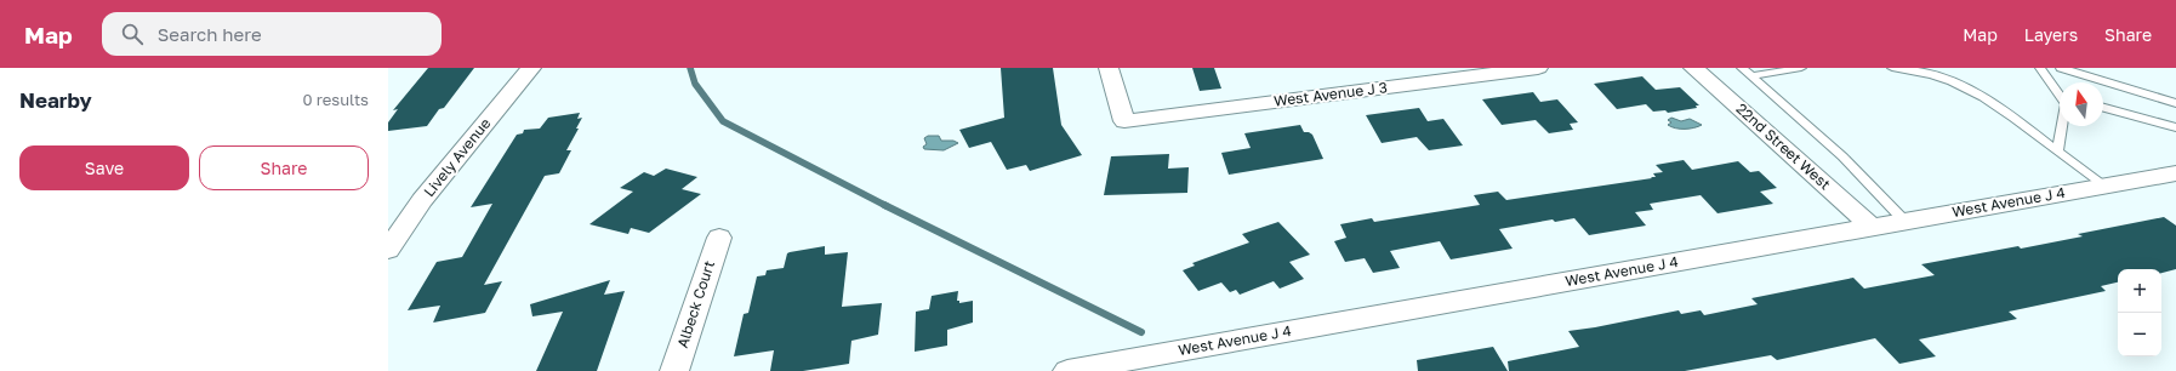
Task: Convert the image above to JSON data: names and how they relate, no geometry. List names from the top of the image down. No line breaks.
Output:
{"streets":{"street":["West Avenue J 3","22nd Street West","Lively Avenue","West Avenue J 4","Albeck Court"]},"crossings":[["22nd Street West","West Avenue J 4"]],"north":"top","page":{"header":"Map","search":"Search here","nav":["Map","Layers","Share"],"heading":["Nearby","0 results"],"buttons":["Save","Share"],"map_buttons":["+","−"]}}
